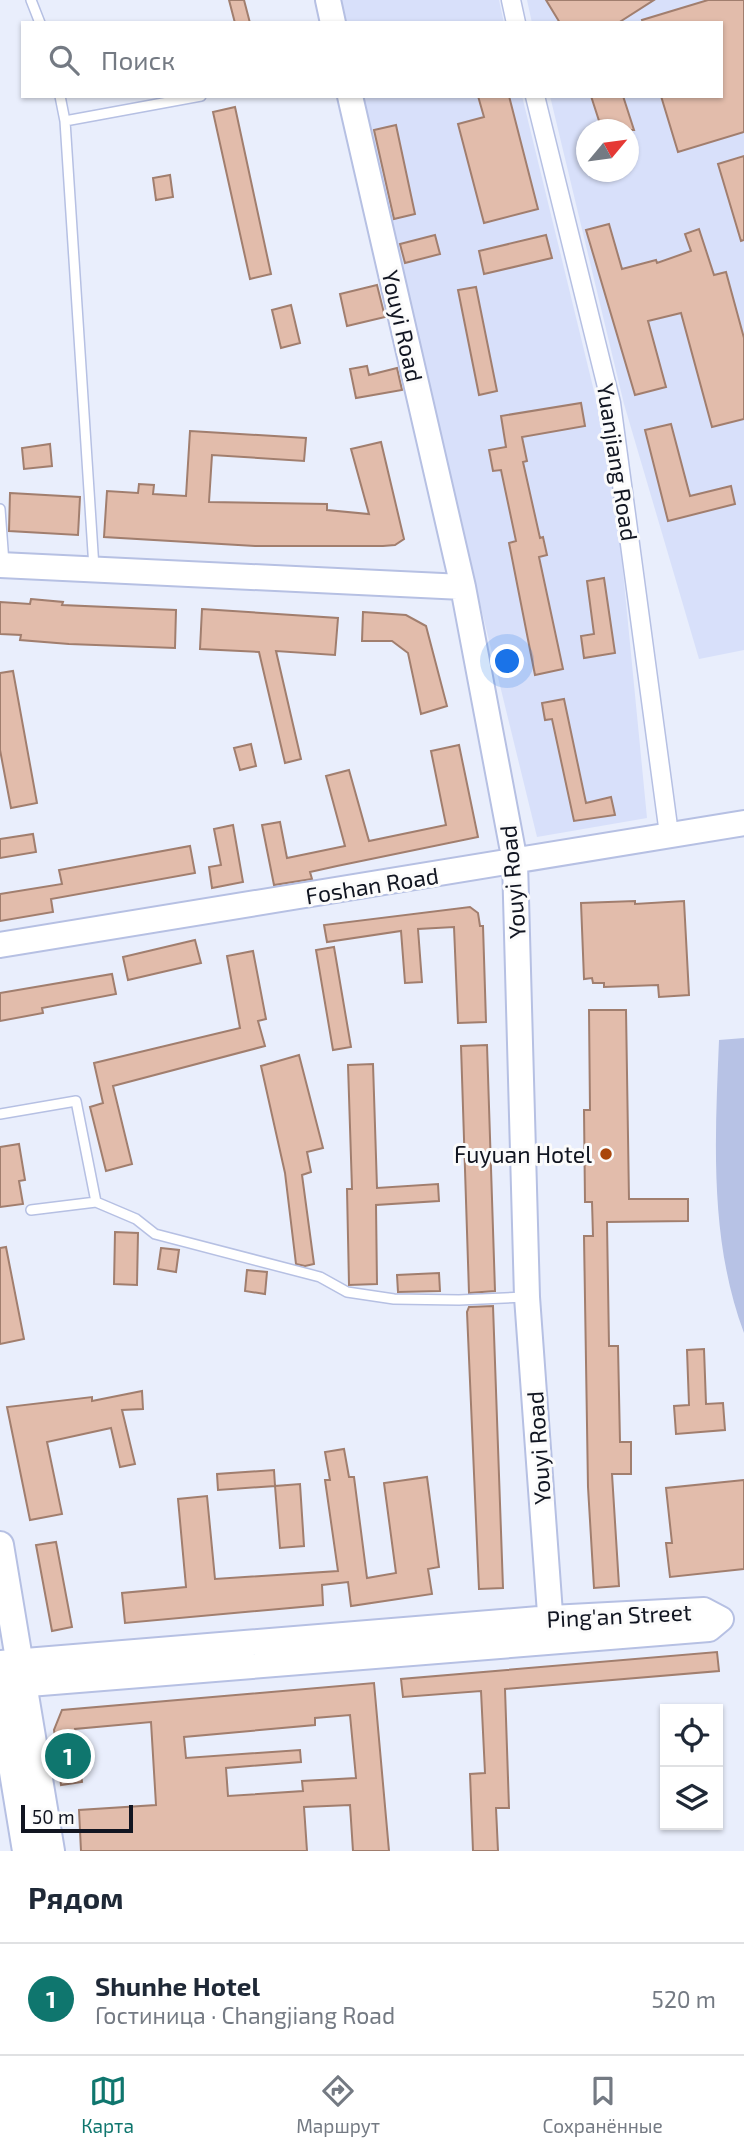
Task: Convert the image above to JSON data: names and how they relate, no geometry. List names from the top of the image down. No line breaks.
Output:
{"streets":{"street":["Youyi Road","Yuanjiang Road","Foshan Road","Ping'an Street"]},"crossings":[["Youyi Road","Foshan Road"],["Youyi Road","Ping'an Street"],["Yuanjiang Road","Foshan Road"]],"places":["Fuyuan Hotel"],"scale_bar":"50 m","north":"top right","page":{"search":"Поиск","pins":"1","scale":"50 m","heading":"Рядом","list":[{"mark":"1","name":"Shunhe Hotel","note":"Гостиница · Changjiang Road","value":"520 m"}],"nav":["Карта","Маршрут","Сохранённые"]}}
